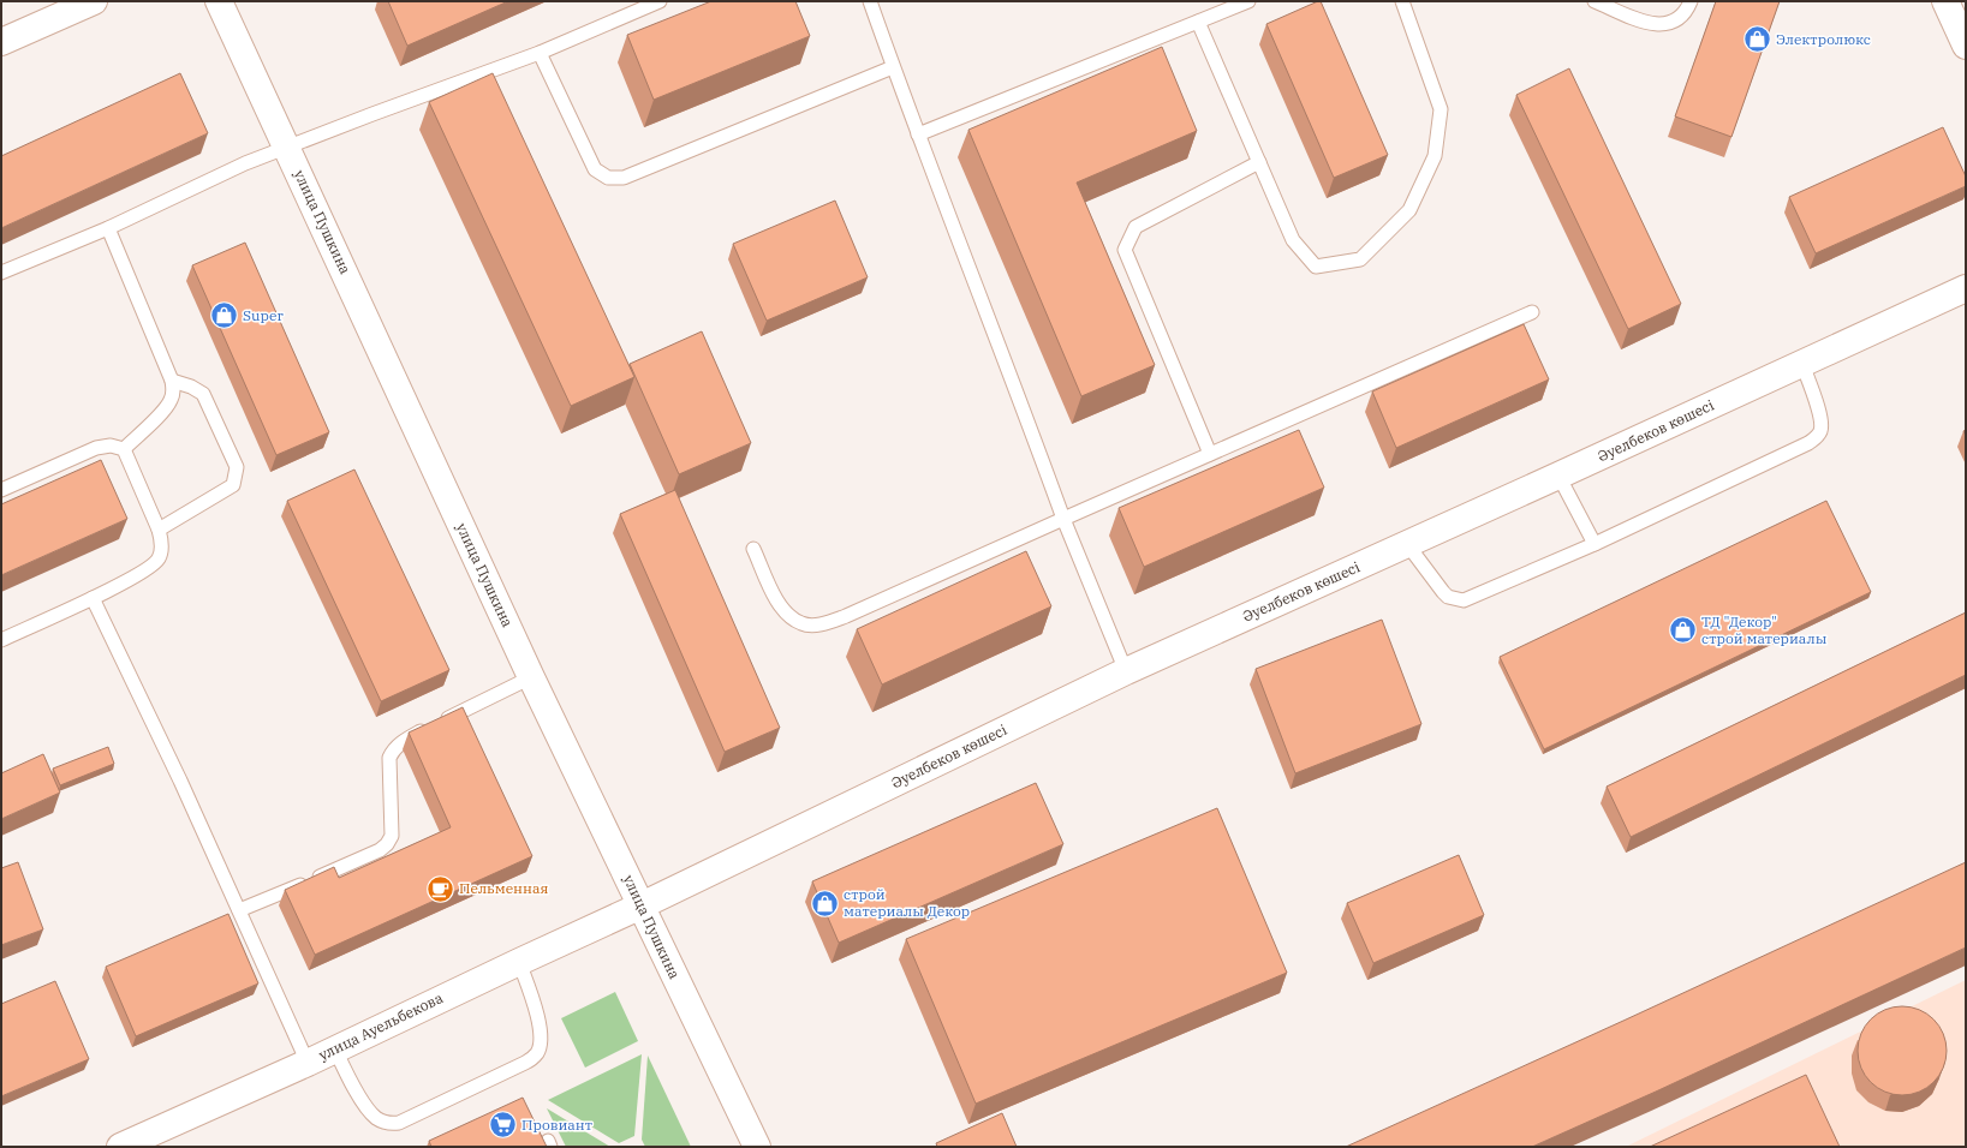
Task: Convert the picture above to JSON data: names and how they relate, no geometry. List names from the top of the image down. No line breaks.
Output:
{"streets":{"street":["улица Пушкина","Әуелбеков көшесі","улица Ауельбекова"]},"crossings":[["улица Пушкина","Әуелбеков көшесі"],["улица Пушкина","улица Ауельбекова"],["Әуелбеков көшесі","улица Ауельбекова"]],"places":{"shop":["Электролюкс","Super","ТД \"Декор\" строй материалы","строй материалы Декор"],"cafe":["Пельменная"],"supermarket":["Провиант"]}}
